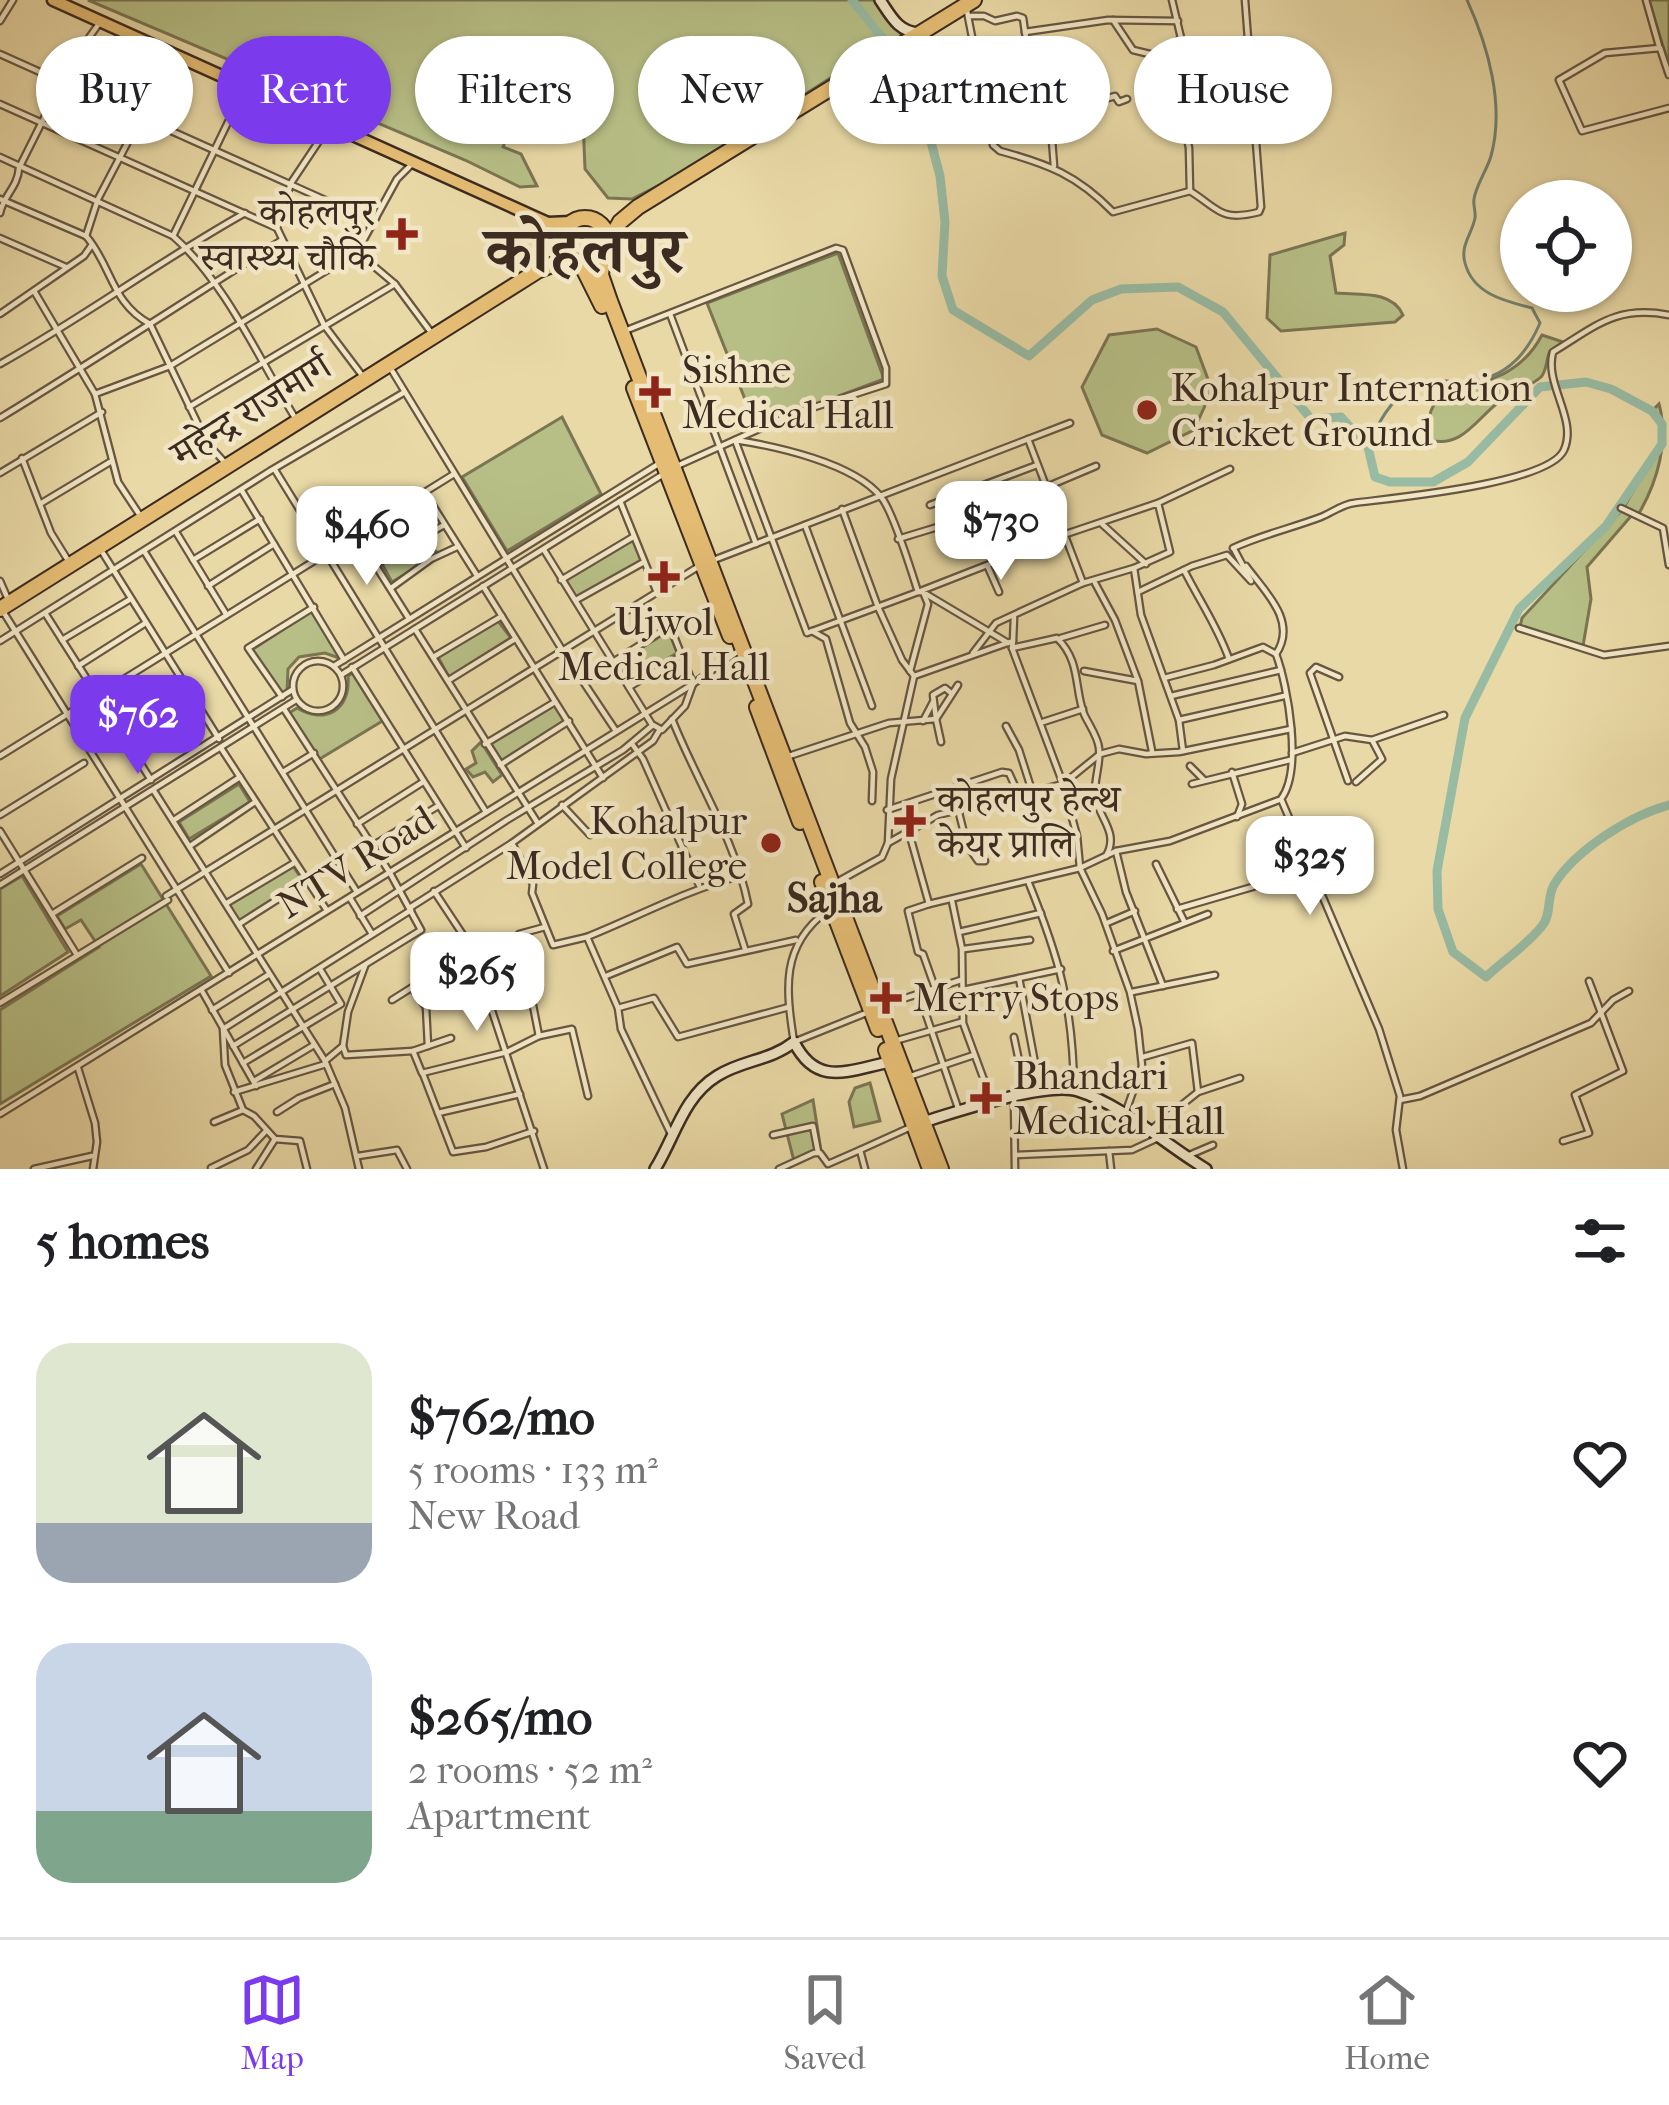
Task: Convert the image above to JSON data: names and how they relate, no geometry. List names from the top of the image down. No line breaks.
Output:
{"streets":{"highway":["महेन्द्र राजमार्ग"],"street":["NTV Road"]},"districts":["कोहलपुर","Sajha"],"places":{"health":["कोहलपुर स्वास्थ्य चौकि","Sishne Medical Hall","Ujwol Medical Hall","कोहलपुर हेल्थ केयर प्रालि","Merry Stops","Bhandari Medical Hall"],"other":["Kohalpur Internation Cricket Ground","Kohalpur Model College"]},"page":{"chip":["Buy","Rent","Filters","New","Apartment","House"],"price":["$730","$460","$762","$325","$265"],"heading":"5 homes","list":[{"name":"$762/mo","note":"5 rooms · 133 m² · New Road"},{"name":"$265/mo","note":"2 rooms · 52 m² · Apartment"}],"tabs":["Map","Saved","Home"]}}
